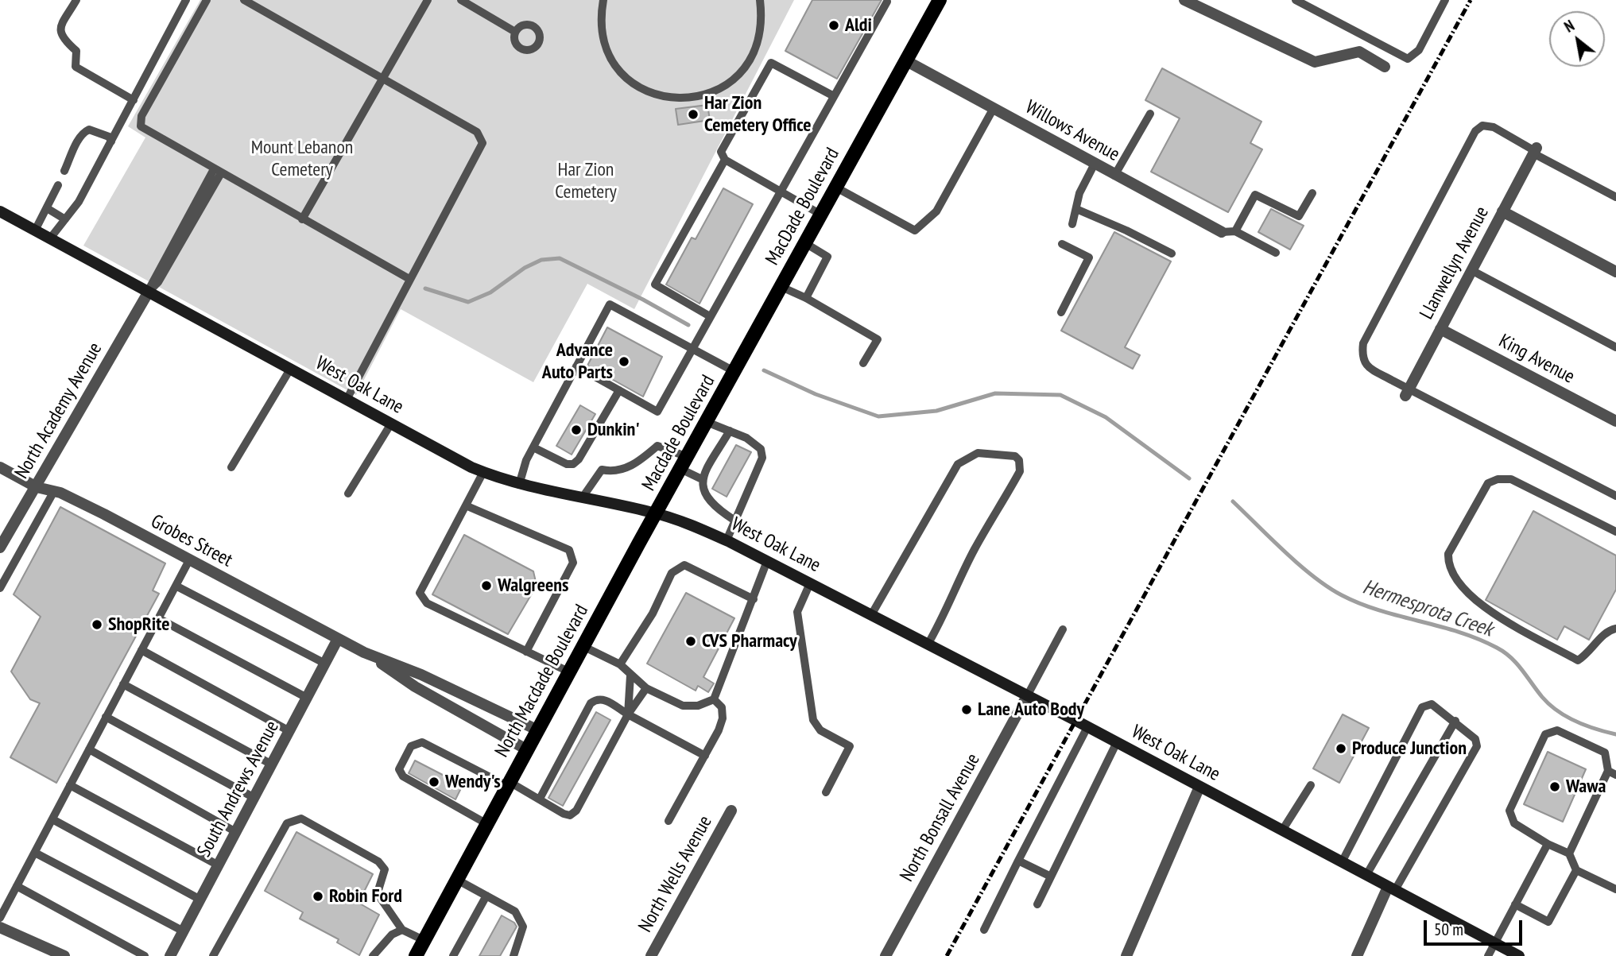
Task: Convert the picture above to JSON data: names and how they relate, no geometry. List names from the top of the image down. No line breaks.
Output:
{"streets":{"main road":["MacDade Boulevard","West Oak Lane","Macdade Boulevard","North Macdade Boulevard"],"street":["Willows Avenue","Llanwellyn Avenue","King Avenue","North Academy Avenue","Grobes Street","South Andrews Avenue","North Bonsall Avenue","North Wells Avenue"]},"crossings":[["Willows Avenue","MacDade Boulevard"],["MacDade Boulevard","Macdade Boulevard"],["Llanwellyn Avenue","King Avenue"],["West Oak Lane","North Academy Avenue"],["West Oak Lane","Macdade Boulevard"],["West Oak Lane","North Macdade Boulevard"],["West Oak Lane","North Bonsall Avenue"],["North Academy Avenue","Grobes Street"],["Macdade Boulevard","North Macdade Boulevard"],["Grobes Street","North Macdade Boulevard"],["Grobes Street","South Andrews Avenue"]],"water":["Hermesprota Creek"],"parks":["Mount Lebanon Cemetery","Har Zion Cemetery"],"places":["Aldi","Har Zion Cemetery Office","Advance Auto Parts","Dunkin'","Walgreens","ShopRite","CVS Pharmacy","Lane Auto Body","Produce Junction","Wendy's","Wawa","Robin Ford"],"scale_bar":"50 m","north":"top left"}
